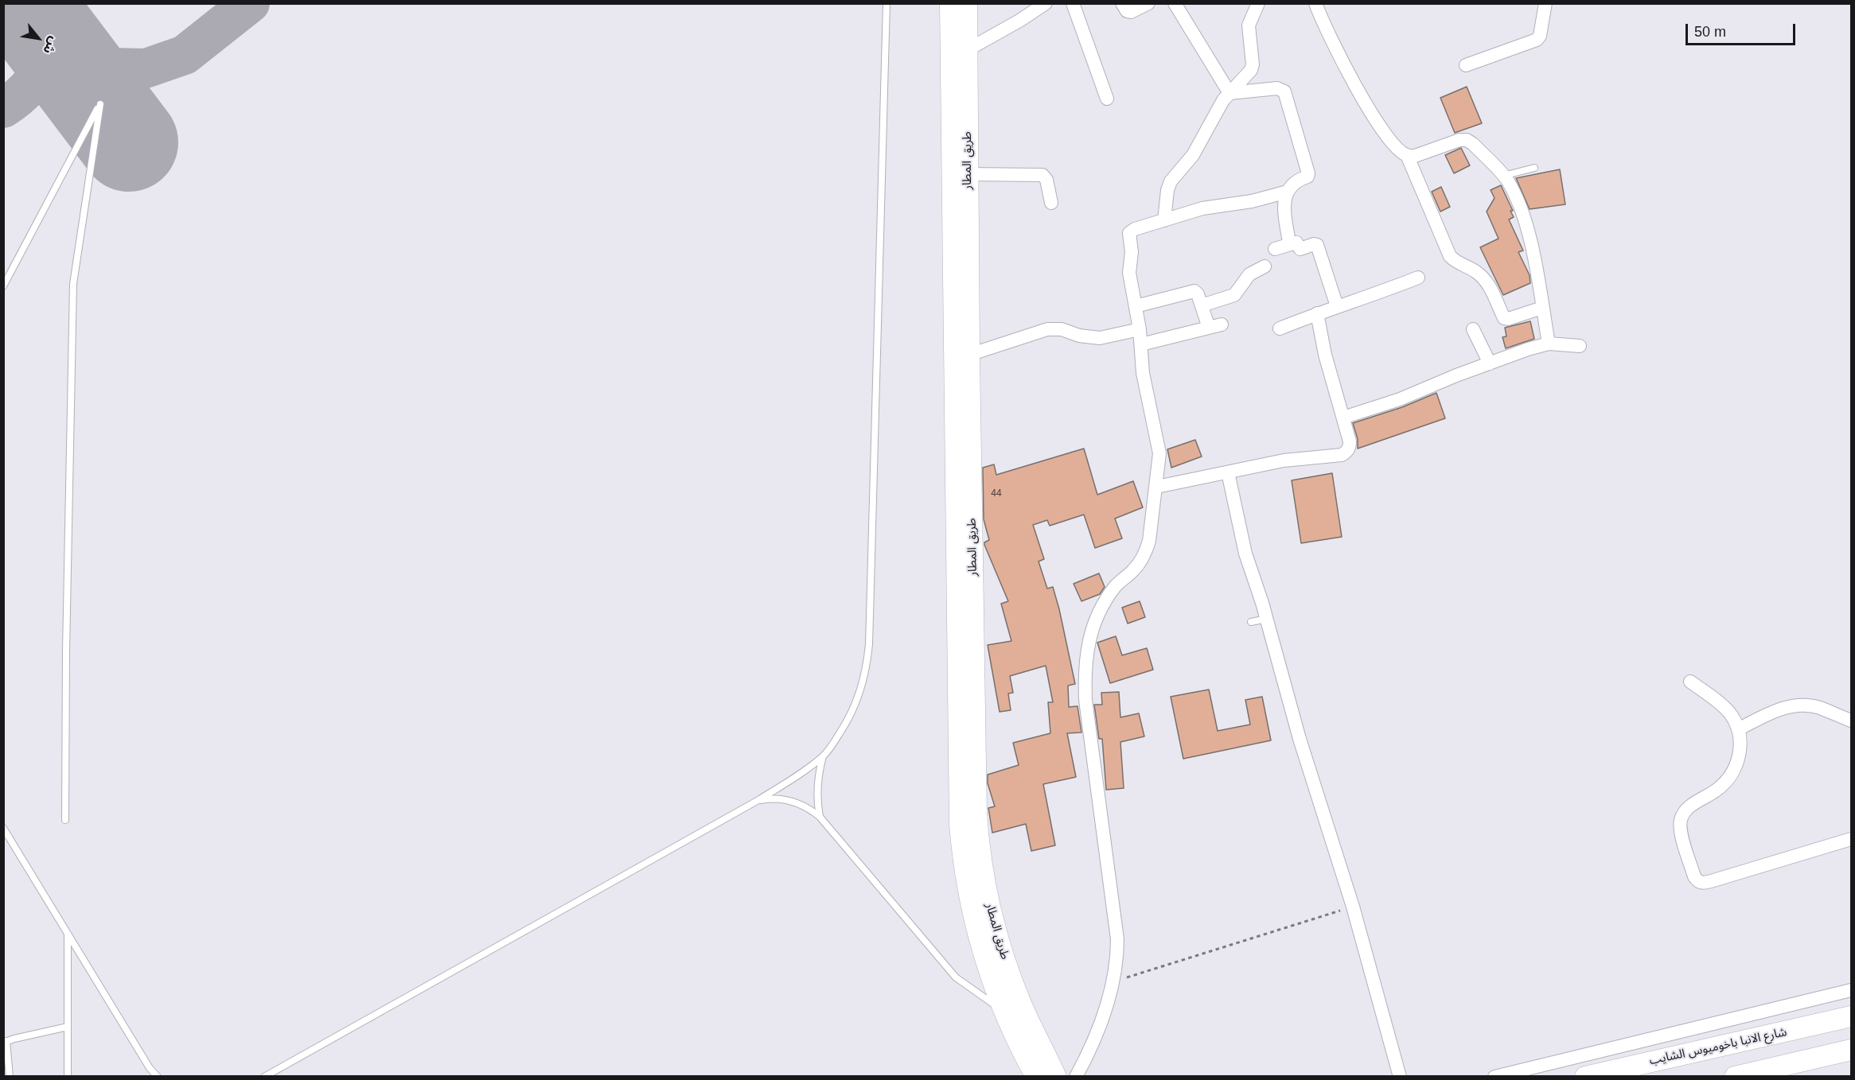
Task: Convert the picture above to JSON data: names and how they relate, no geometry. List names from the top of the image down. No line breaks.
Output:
{"streets":{"main road":["طريق المطار","شارع الانبا باخوميوس الشايب"]},"house_numbers":["44"],"scale_bar":"50 m","north":"bottom right"}
